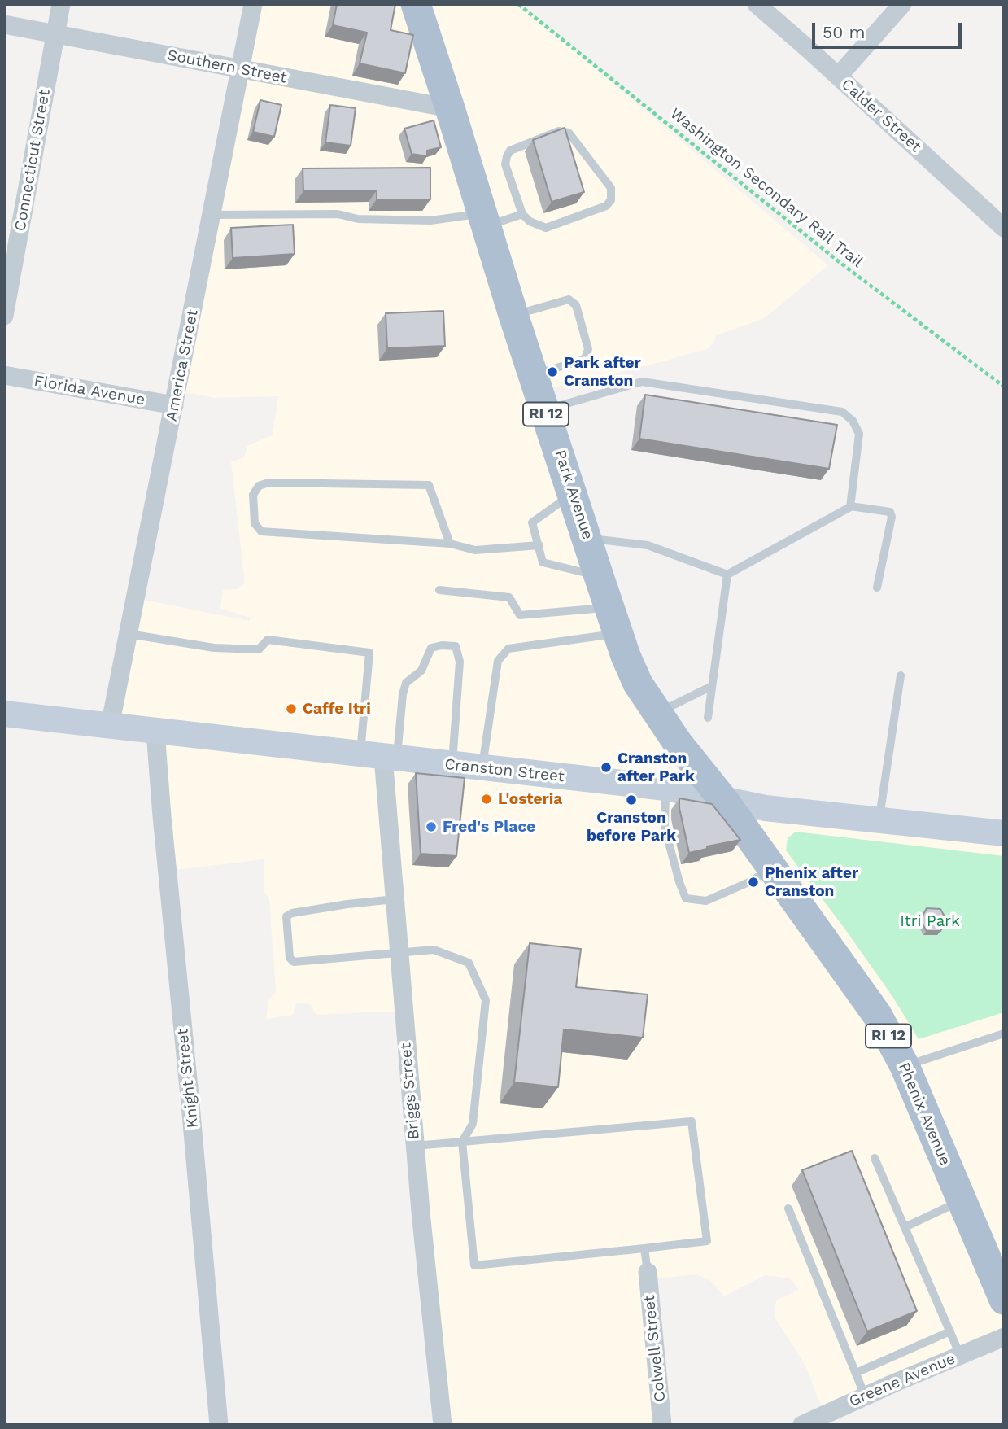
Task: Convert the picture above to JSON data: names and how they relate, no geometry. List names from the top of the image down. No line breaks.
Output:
{"streets":{"main road":["RI 12","Park Avenue","Cranston Street","Phenix Avenue"],"street":["Southern Street","Calder Street","Connecticut Street","America Street","Florida Avenue","Knight Street","Briggs Street","Colwell Street","Greene Avenue"],"path":["Washington Secondary Rail Trail"]},"crossings":[["Southern Street","Connecticut Street"],["Southern Street","America Street"],["Southern Street","Park Avenue"],["America Street","Florida Avenue"],["America Street","Cranston Street"],["Park Avenue","Cranston Street"],["Park Avenue","Phenix Avenue"],["Cranston Street","Knight Street"],["Cranston Street","Briggs Street"],["Cranston Street","Phenix Avenue"]],"parks":["Itri Park"],"places":["Park after Cranston","Caffe Itri","Cranston after Park","L'osteria","Cranston before Park","Fred's Place","Phenix after Cranston"],"scale_bar":"50 m"}
